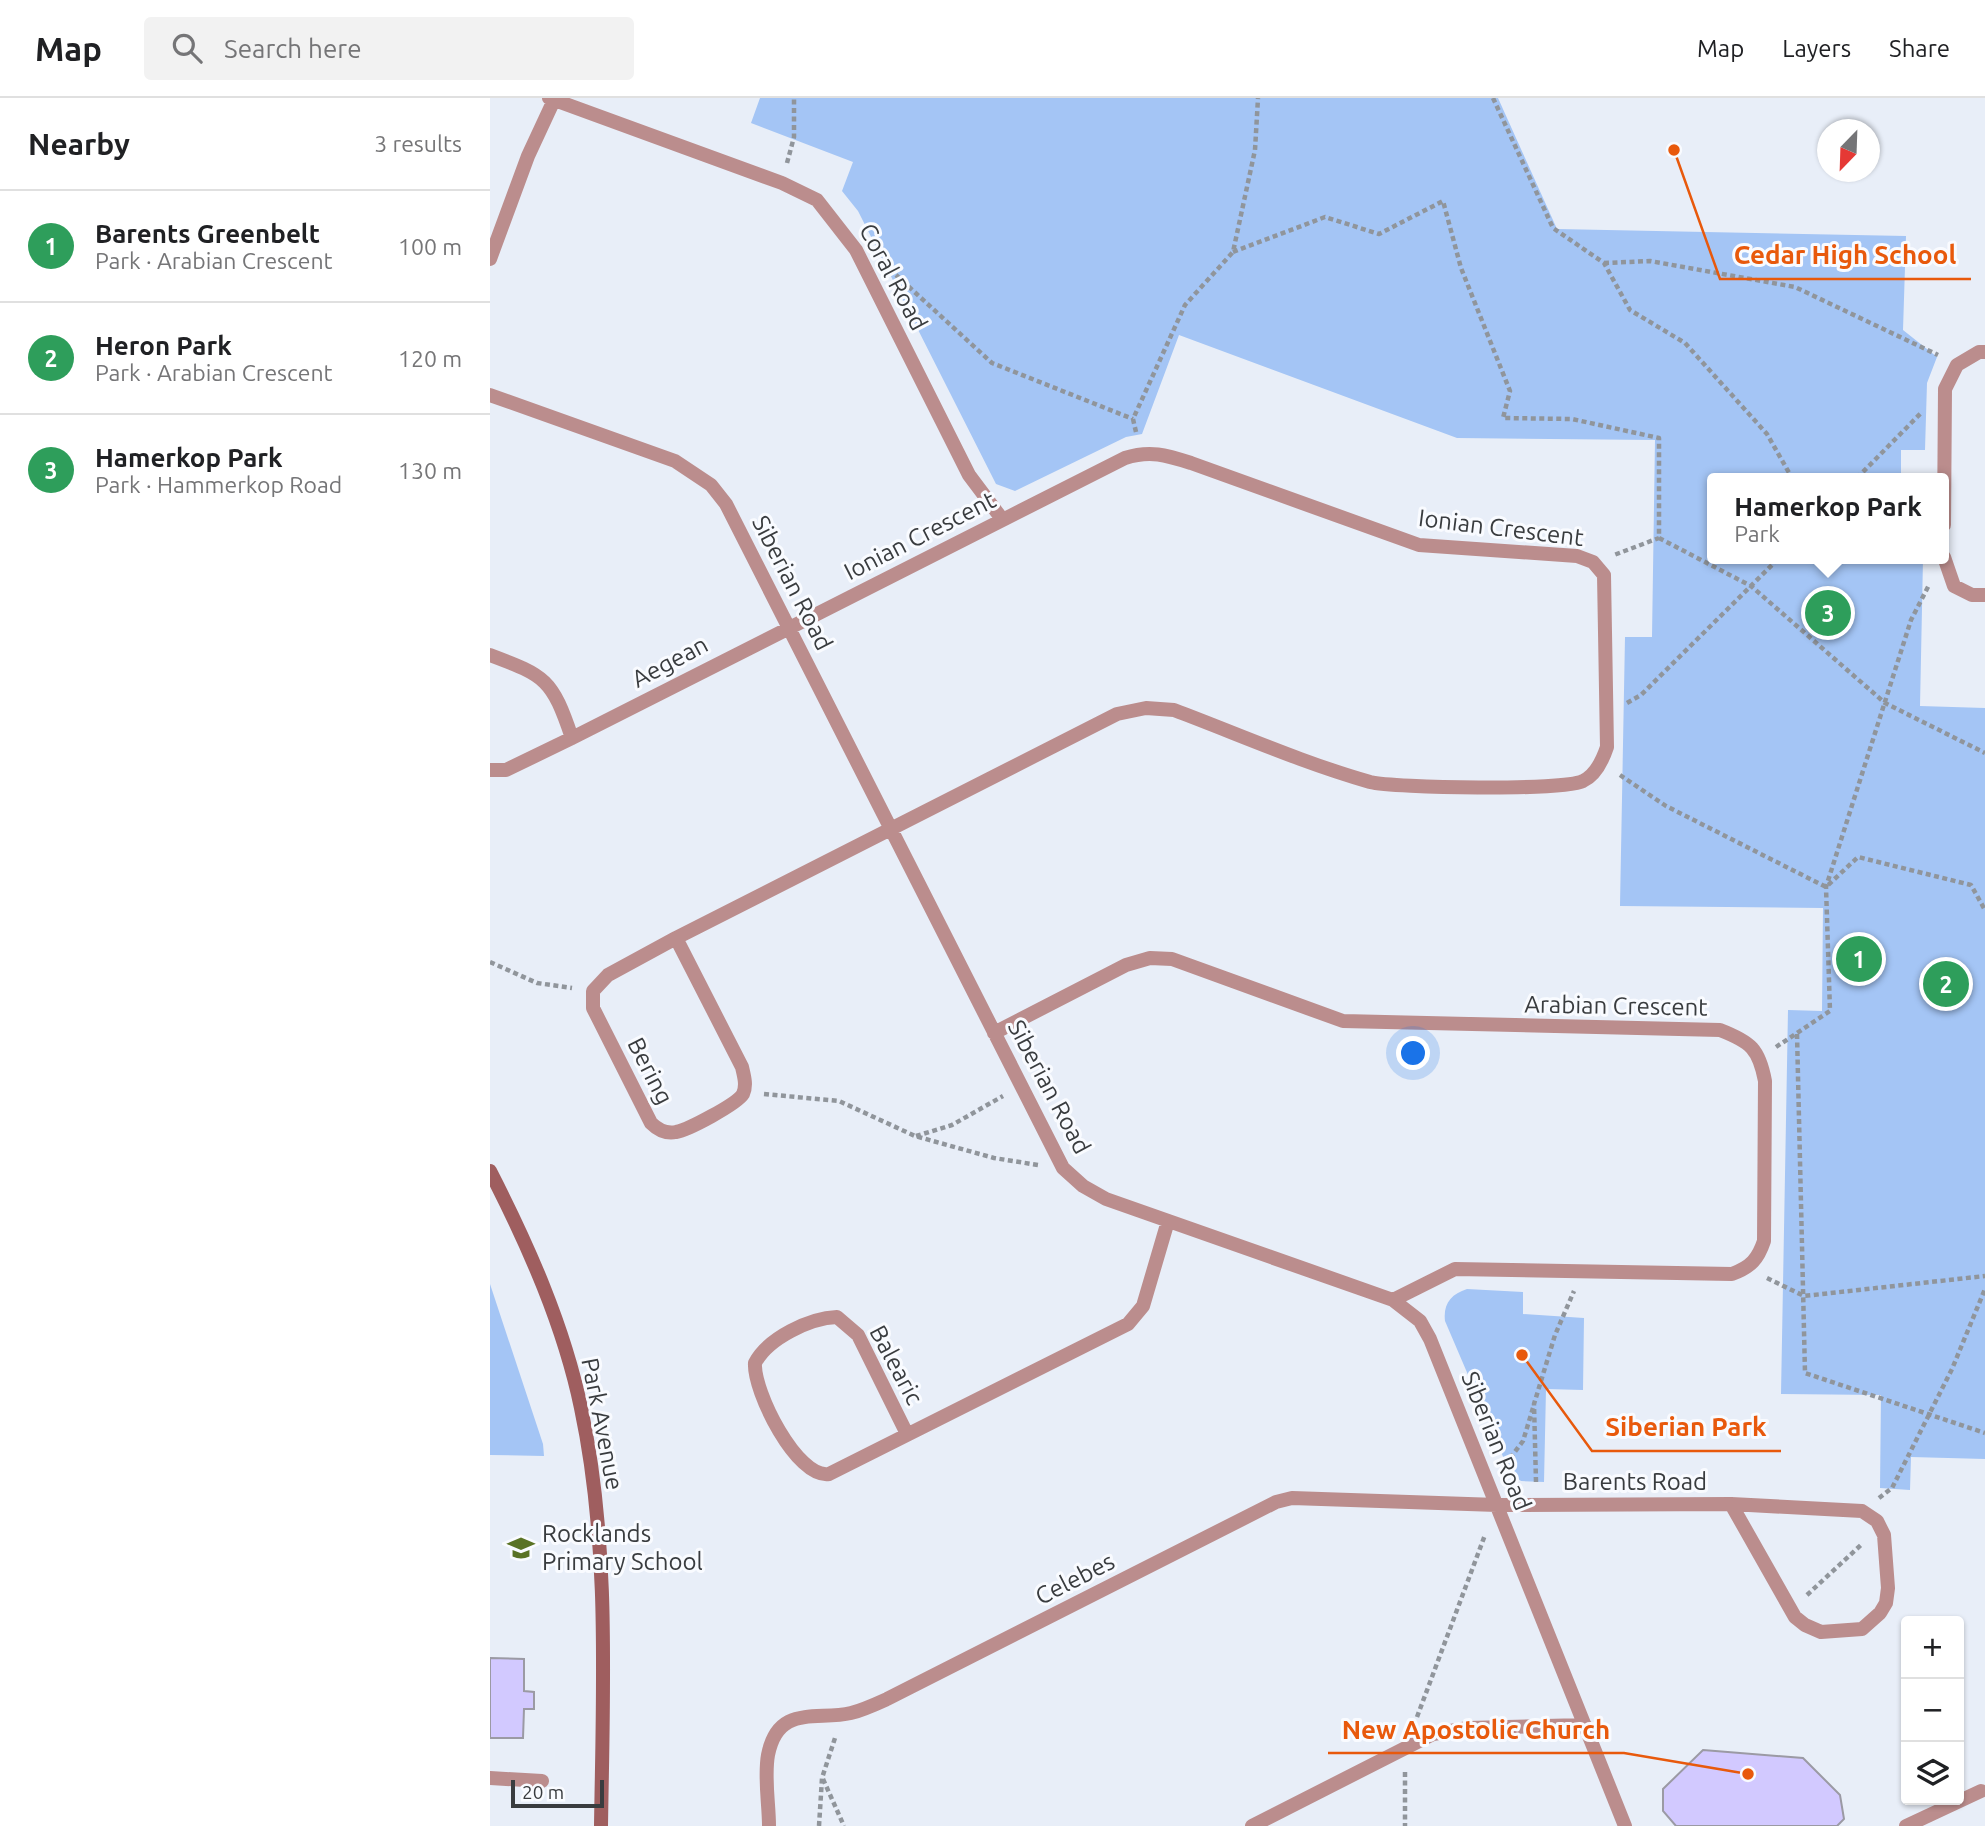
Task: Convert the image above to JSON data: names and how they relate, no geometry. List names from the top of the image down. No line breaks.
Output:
{"streets":{"street":["Coral Road","Ionian Crescent","Siberian Road","Aegean","Arabian Crescent","Bering","Balearic","Park Avenue","Barents Road","Celebes"]},"crossings":[["Coral Road","Ionian Crescent"],["Ionian Crescent","Siberian Road"],["Ionian Crescent","Aegean"],["Siberian Road","Aegean"],["Siberian Road","Arabian Crescent"],["Siberian Road","Balearic"],["Siberian Road","Barents Road"],["Siberian Road","Celebes"],["Barents Road","Celebes"]],"places":{"other":["Cedar High School","Siberian Park","New Apostolic Church"],"school or university":["Rocklands Primary School"]},"scale_bar":"20 m","north":"bottom left","page":{"header":"Map","search":"Search here","nav":["Map","Layers","Share"],"heading":["Nearby","3 results"],"list":[{"mark":"1","name":"Barents Greenbelt","note":"Park · Arabian Crescent","value":"100 m"},{"mark":"2","name":"Heron Park","note":"Park · Arabian Crescent","value":"120 m"},{"mark":"3","name":"Hamerkop Park","note":"Park · Hammerkop Road","value":"130 m"}],"popup":["Hamerkop Park","Park"],"pins":["3","1","2"],"map_buttons":["+","−"],"scale":"20 m"}}
